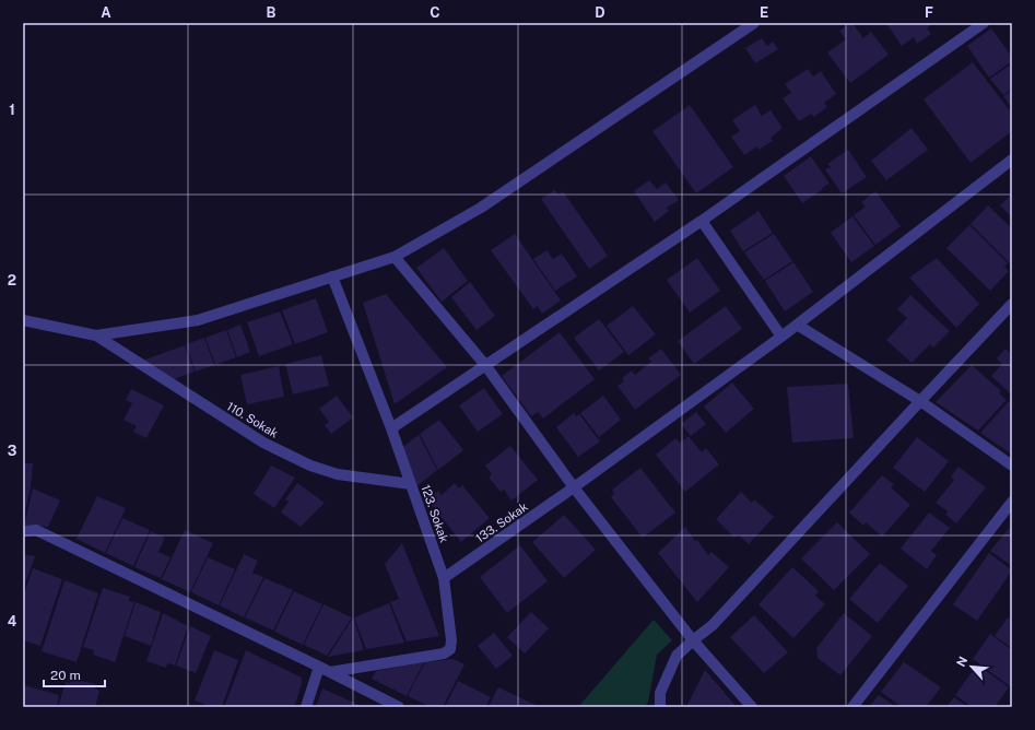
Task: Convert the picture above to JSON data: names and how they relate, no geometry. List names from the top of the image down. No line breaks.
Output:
{"streets":{"street":["110. Sokak","123. Sokak","133. Sokak"]},"crossings":[["110. Sokak","123. Sokak"],["123. Sokak","133. Sokak"]],"scale_bar":"20 m","north":"top left","grid":{"columns":["A","B","C","D","E","F"],"rows":["1","2","3","4"]}}
